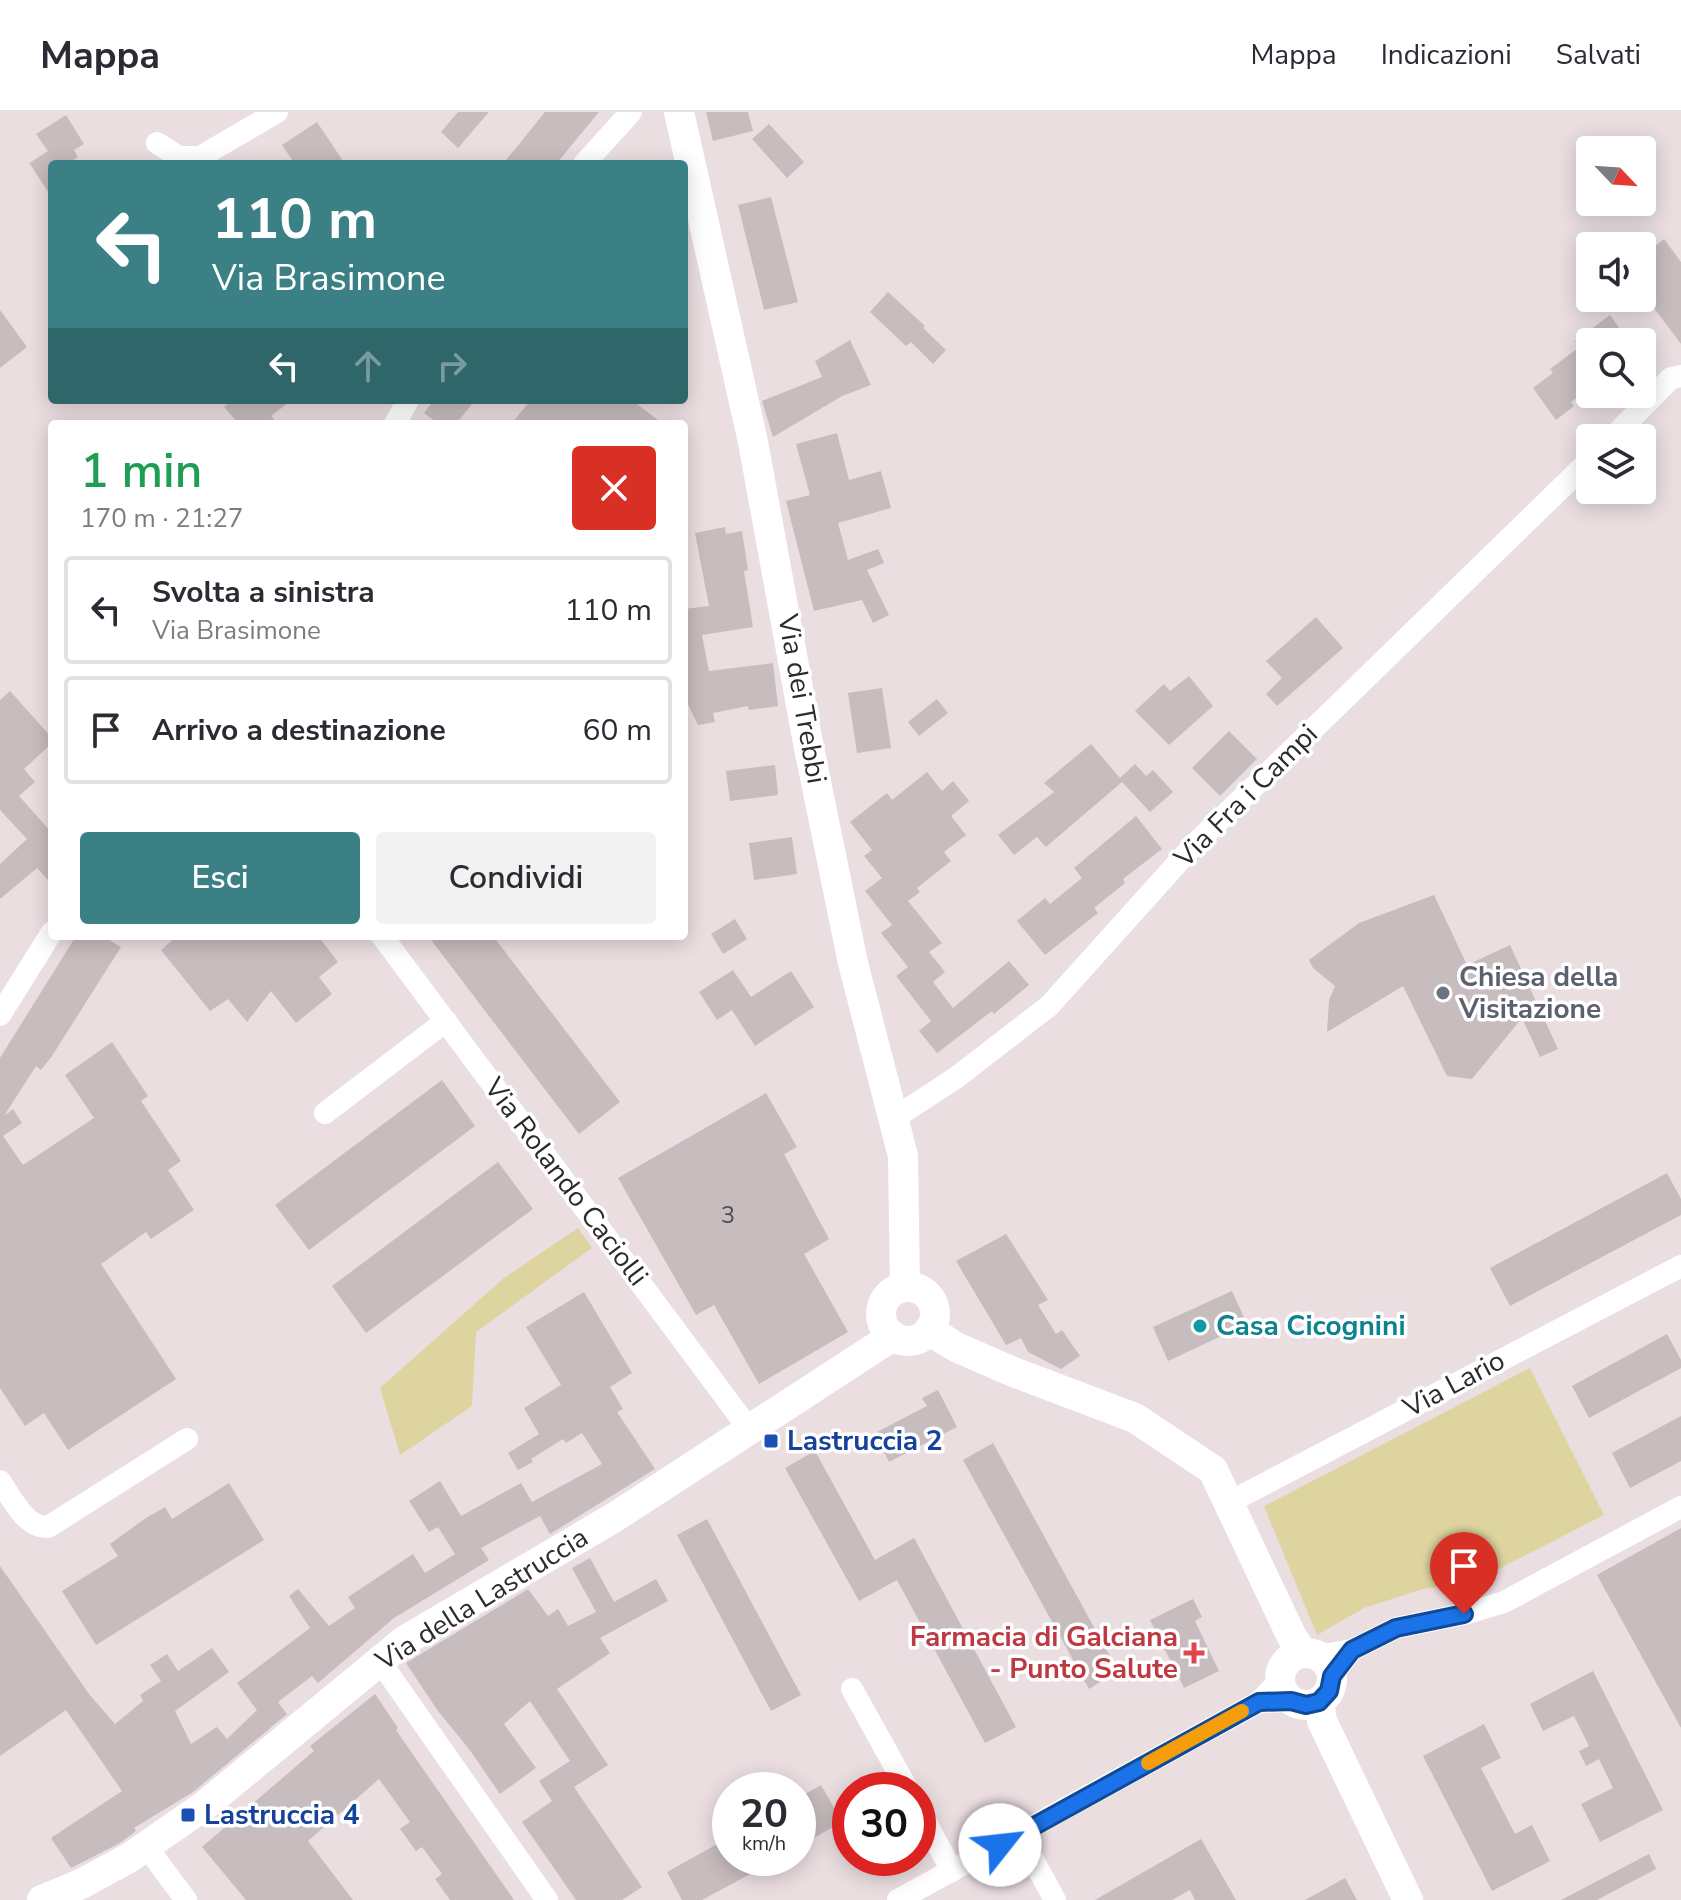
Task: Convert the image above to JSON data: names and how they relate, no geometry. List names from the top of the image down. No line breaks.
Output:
{"streets":{"street":["Via dei Trebbi","Via Fra i Campi","Via Rolando Caciolli","Via Lario","Via della Lastruccia"]},"crossings":[["Via dei Trebbi","Via Fra i Campi"],["Via dei Trebbi","Via della Lastruccia"],["Via Rolando Caciolli","Via della Lastruccia"]],"places":{"other":["Chiesa della Visitazione","Casa Cicognini"],"transit":["Lastruccia 2","Lastruccia 4"],"health":["Farmacia di Galciana - Punto Salute"]},"house_numbers":["3"],"north":"bottom right","page":{"header":"Mappa","nav":["Mappa","Indicazioni","Salvati"],"turn":["110 m","Via Brasimone"],"heading":["1 min","170 m · 21:27"],"list":[{"name":"Svolta a sinistra","note":"Via Brasimone","value":"110 m"},{"name":"Arrivo a destinazione","value":"60 m"}],"buttons":["Esci","Condividi"],"speed":"20 km/h","limit":"30"}}
